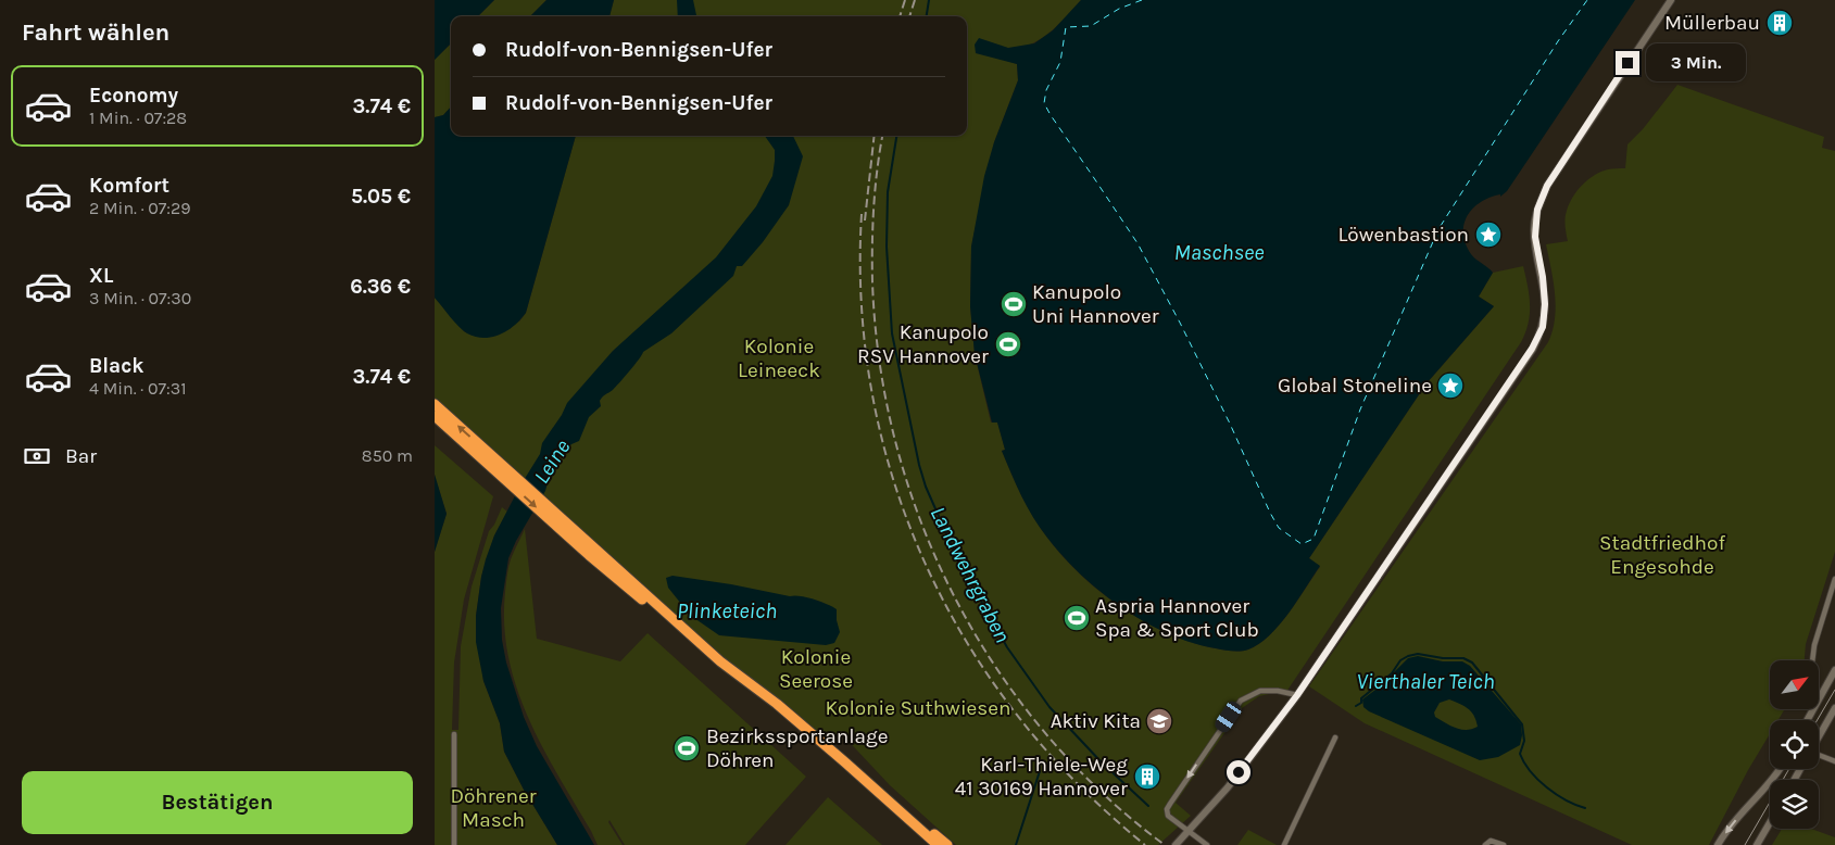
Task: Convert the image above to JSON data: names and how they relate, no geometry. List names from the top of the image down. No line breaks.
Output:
{"water":["Maschsee","Leine","Landwehrgraben","Plinketeich","Vierthaler Teich"],"parks":["Kolonie Leineeck","Stadtfriedhof Engesohde","Kolonie Seerose","Kolonie Suthwiesen","Döhrener Masch"],"places":{"building":["Müllerbau","Karl-Thiele-Weg 41 30169 Hannover"],"place":["Löwenbastion","Global Stoneline"],"sports":["Kanupolo Uni Hannover","Kanupolo RSV Hannover","Aspria Hannover Spa & Sport Club","Bezirkssportanlage Döhren"],"school or university":["Aktiv Kita"]},"north":"top right","page":{"heading":"Fahrt wählen","banner":["Rudolf-von-Bennigsen-Ufer","Rudolf-von-Bennigsen-Ufer"],"bubble":"3 Min.","list":[{"name":"Economy","note":"1 Min. · 07:28","value":"3.74 €"},{"name":"Komfort","note":"2 Min. · 07:29","value":"5.05 €"},{"name":"XL","note":"3 Min. · 07:30","value":"6.36 €"},{"name":"Black","note":"4 Min. · 07:31","value":"3.74 €"}],"pay":["Bar","850 m"],"buttons":"Bestätigen"}}
